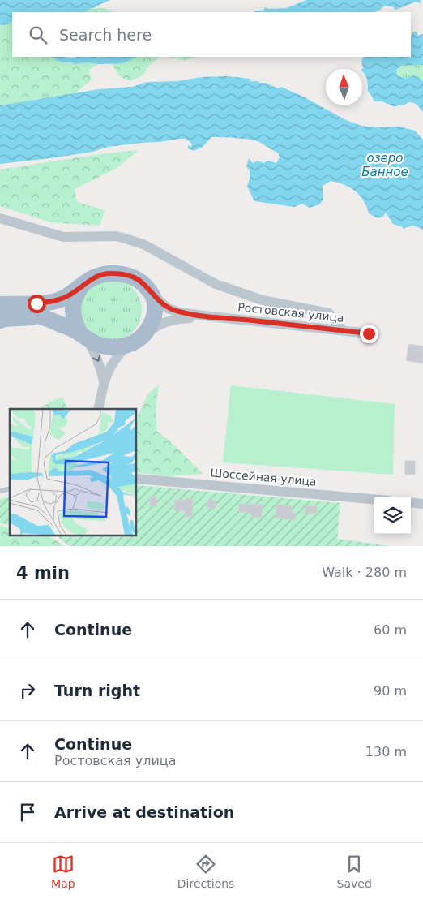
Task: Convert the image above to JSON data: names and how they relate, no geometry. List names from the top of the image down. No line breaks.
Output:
{"streets":{"street":["Ростовская улица","Шоссейная улица"]},"water":["озеро Банное"],"north":"top","page":{"search":"Search here","heading":["4 min","Walk · 280 m"],"list":[["Continue","60 m"],["Turn right","90 m"],["Continue","Ростовская улица","130 m"],"Arrive at destination"],"nav":["Map","Directions","Saved"]}}
